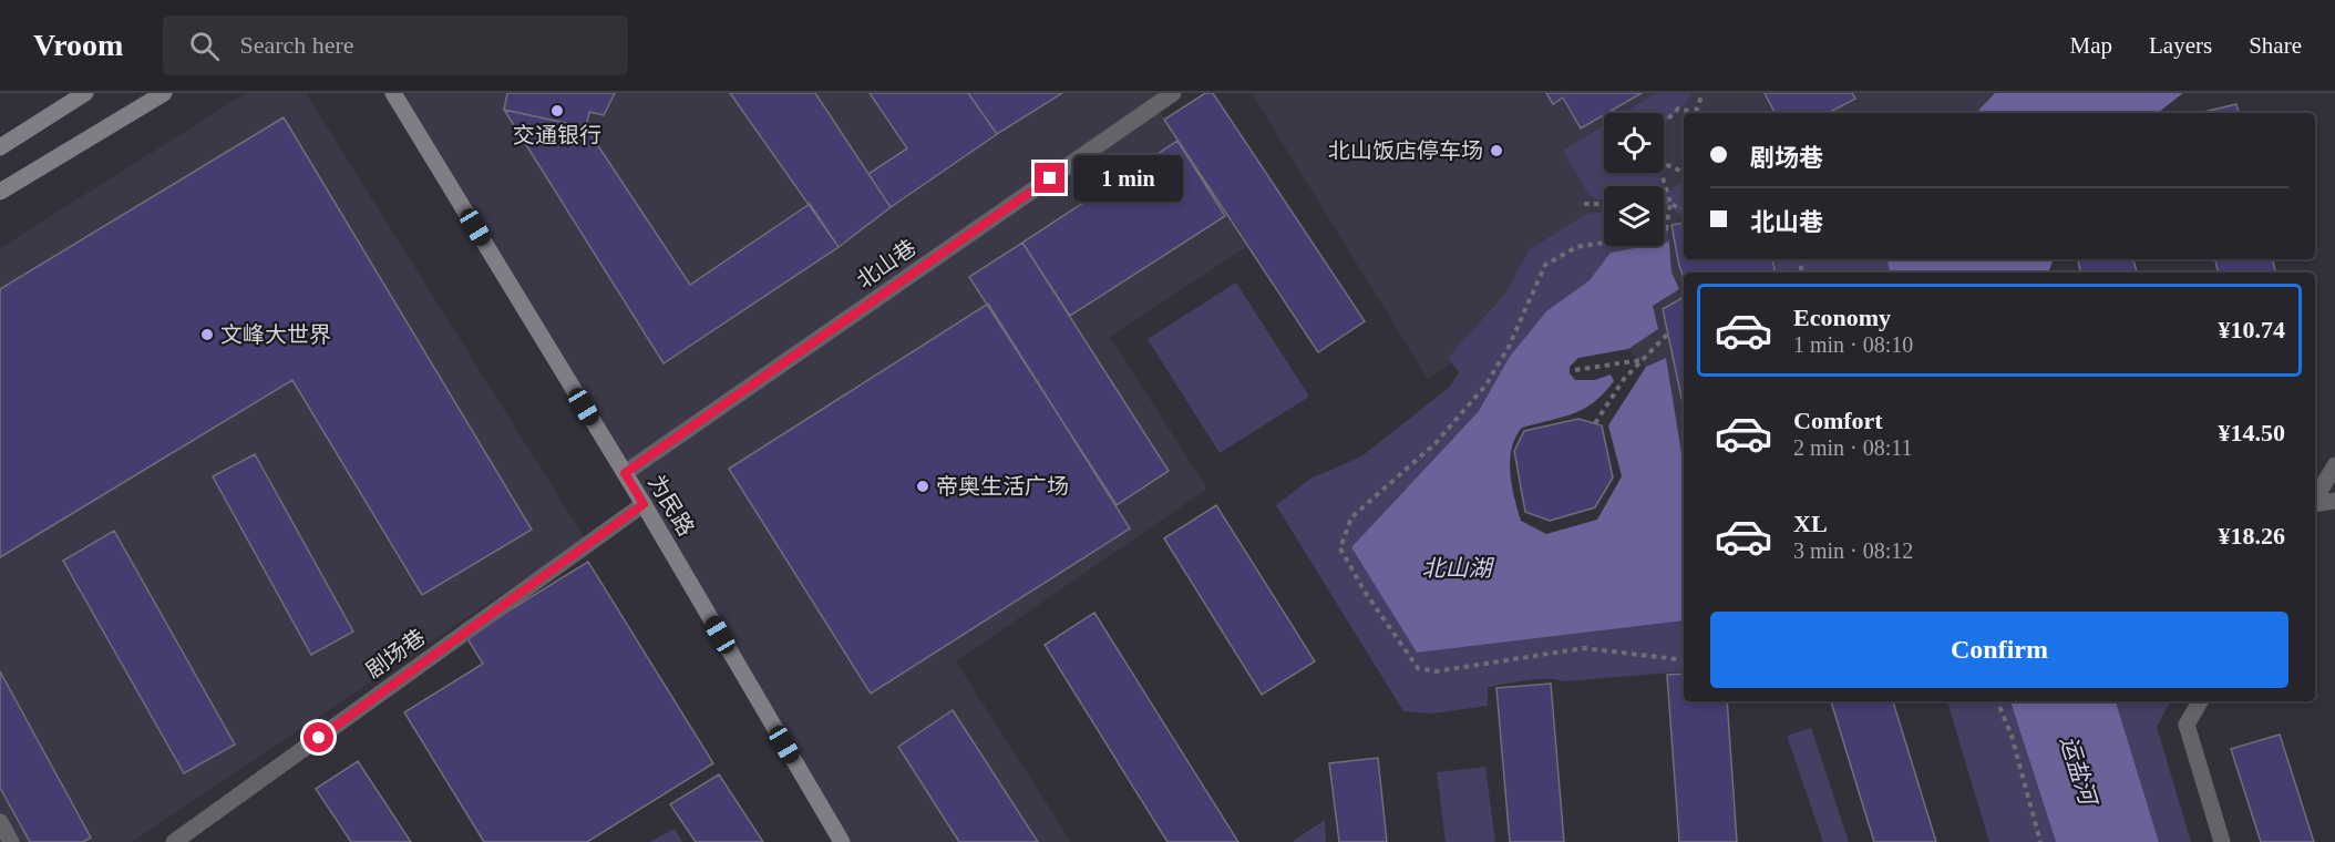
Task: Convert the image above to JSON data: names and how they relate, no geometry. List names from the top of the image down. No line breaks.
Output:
{"streets":{"street":["北山巷","为民路","剧场巷"]},"crossings":[["北山巷","为民路"],["为民路","剧场巷"]],"water":["北山湖","运盐河"],"places":["交通银行","北山饭店停车场","文峰大世界","帝奥生活广场"],"page":{"header":"Vroom","search":"Search here","nav":["Map","Layers","Share"],"banner":["剧场巷","北山巷"],"bubble":"1 min","list":[{"name":"Economy","note":"1 min · 08:10","value":"¥10.74"},{"name":"Comfort","note":"2 min · 08:11","value":"¥14.50"},{"name":"XL","note":"3 min · 08:12","value":"¥18.26"}],"buttons":"Confirm"}}
